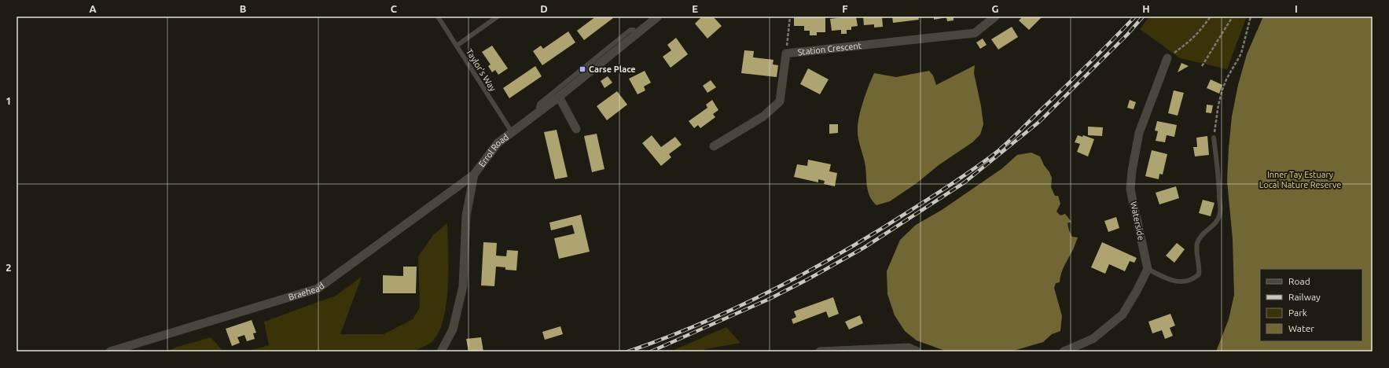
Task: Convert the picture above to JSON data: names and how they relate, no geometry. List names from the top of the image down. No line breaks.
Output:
{"streets":{"street":["Station Crescent","Errol Road","Waterside","Braehead"],"lane":["Taylor's Way"]},"crossings":[["Taylor's Way","Errol Road"],["Errol Road","Braehead"]],"parks":["Inner Tay Estuary Local Nature Reserve"],"places":{"transit":["Carse Place"]},"legend":["Road","Railway","Park","Water"],"grid":{"columns":["A","B","C","D","E","F","G","H","I"],"rows":["1","2"]}}
